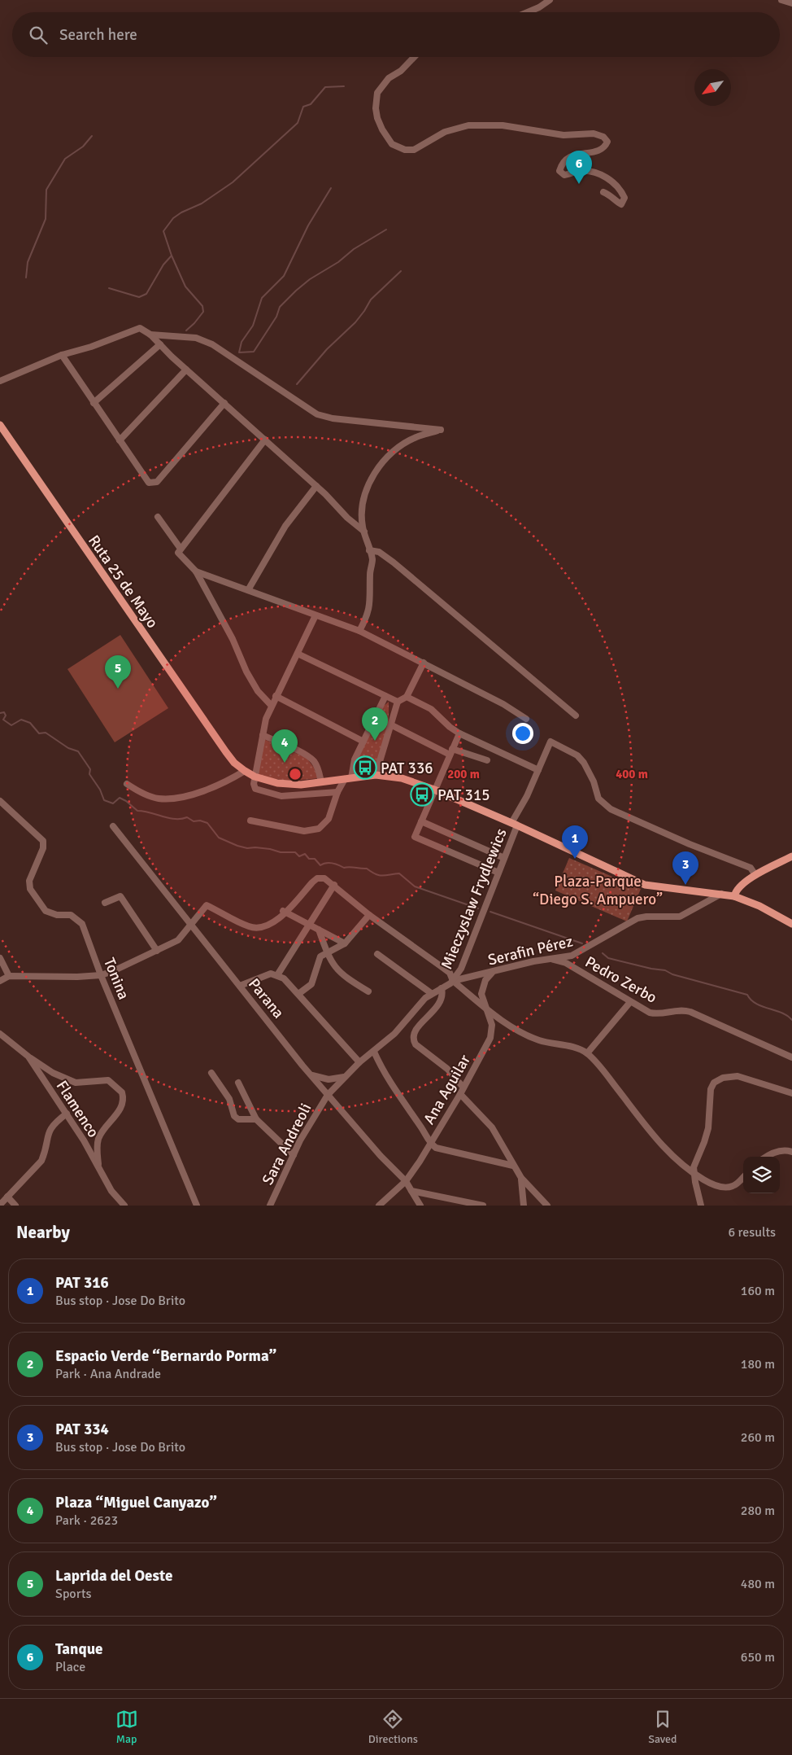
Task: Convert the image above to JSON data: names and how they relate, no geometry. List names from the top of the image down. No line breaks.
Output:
{"streets":{"main road":["Ruta 25 de Mayo"],"street":["Mieczyslaw Frydlewics","Serafin Pérez","Tonina","Pedro Zerbo","Parana","Ana Aguilar","Flamenco","Sara Andreoli"]},"crossings":[["Ruta 25 de Mayo","Mieczyslaw Frydlewics"],["Ruta 25 de Mayo","Serafin Pérez"],["Mieczyslaw Frydlewics","Serafin Pérez"],["Mieczyslaw Frydlewics","Parana"],["Mieczyslaw Frydlewics","Sara Andreoli"],["Serafin Pérez","Pedro Zerbo"],["Serafin Pérez","Ana Aguilar"],["Parana","Ana Aguilar"],["Parana","Sara Andreoli"]],"parks":["Plaza-Parque “Diego S. Ampuero”"],"places":{"bus stop":["PAT 336","PAT 315"]},"north":"bottom left","page":{"search":"Search here","pins":["6","5","2","4","1","3"],"heading":["Nearby","6 results"],"list":[{"mark":"1","name":"PAT 316","note":"Bus stop · Jose Do Brito","value":"160 m"},{"mark":"2","name":"Espacio Verde “Bernardo Porma”","note":"Park · Ana Andrade","value":"180 m"},{"mark":"3","name":"PAT 334","note":"Bus stop · Jose Do Brito","value":"260 m"},{"mark":"4","name":"Plaza “Miguel Canyazo”","note":"Park · 2623","value":"280 m"},{"mark":"5","name":"Laprida del Oeste","note":"Sports","value":"480 m"},{"mark":"6","name":"Tanque","note":"Place","value":"650 m"}],"nav":["Map","Directions","Saved"]},"rings":["200 m","400 m"]}
